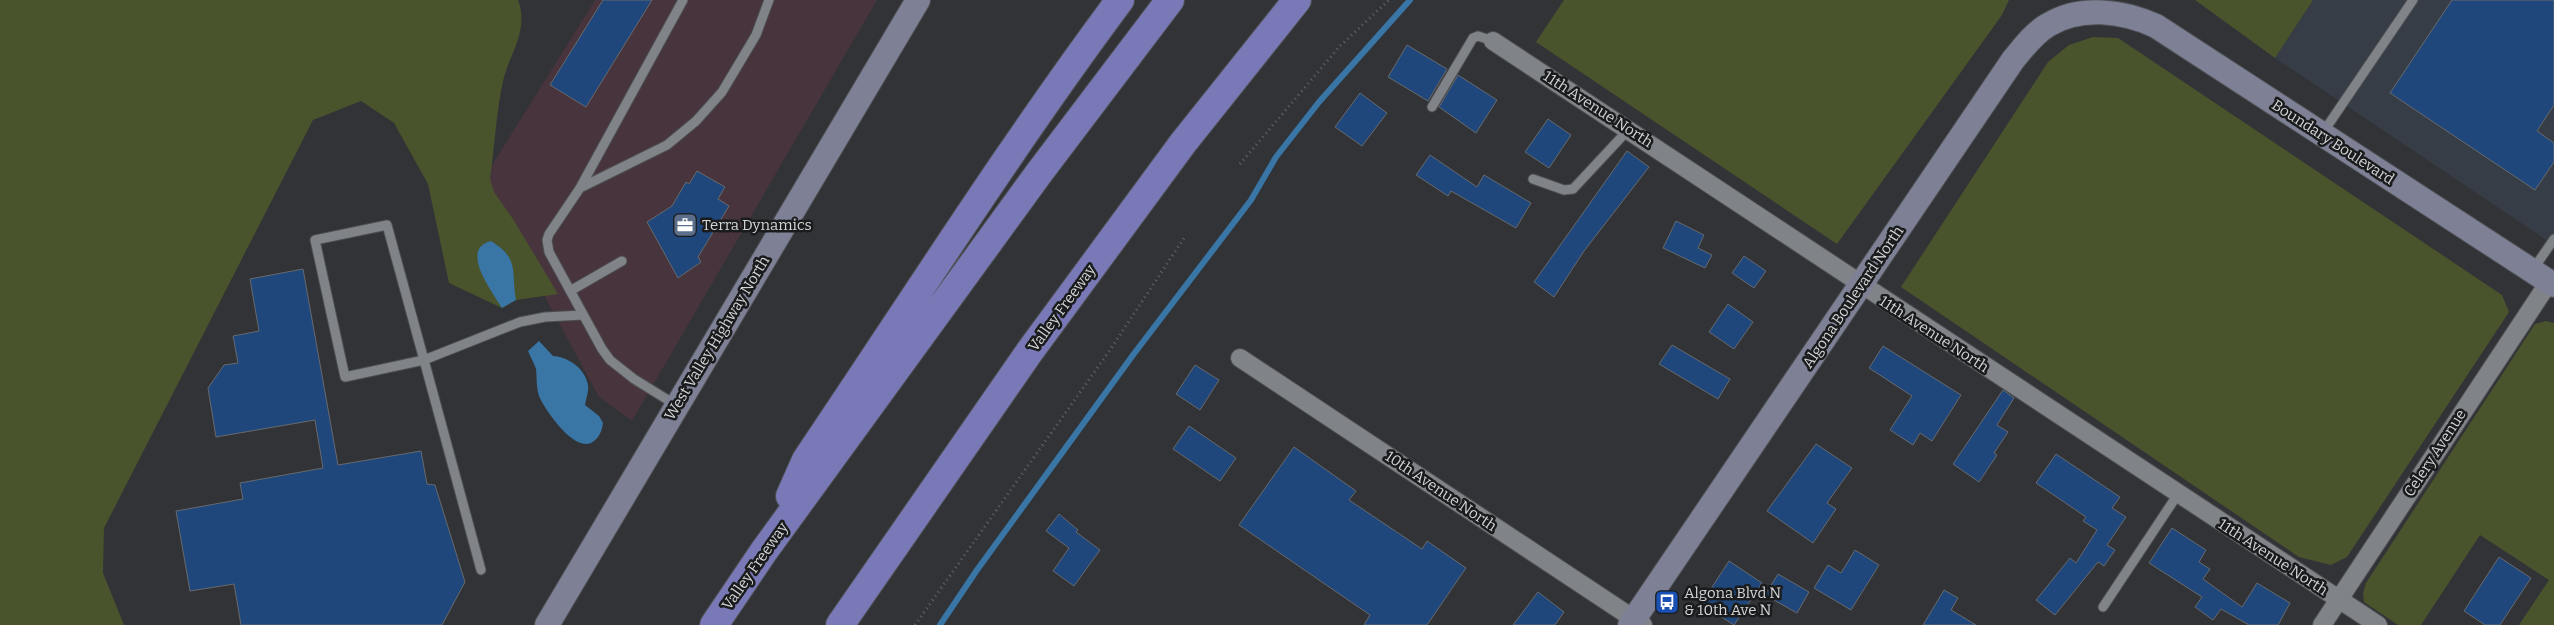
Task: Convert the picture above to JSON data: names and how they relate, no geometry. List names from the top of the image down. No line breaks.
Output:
{"streets":{"highway":["Valley Freeway"],"street":["11th Avenue North","Boundary Boulevard","Algona Boulevard North","West Valley Highway North","Celery Avenue","10th Avenue North"]},"crossings":[["11th Avenue North","Algona Boulevard North"],["11th Avenue North","Celery Avenue"],["Boundary Boulevard","Algona Boulevard North"],["Boundary Boulevard","Celery Avenue"],["Algona Boulevard North","10th Avenue North"]],"places":{"office":["Terra Dynamics"],"bus stop":["Algona Blvd N & 10th Ave N"]}}
